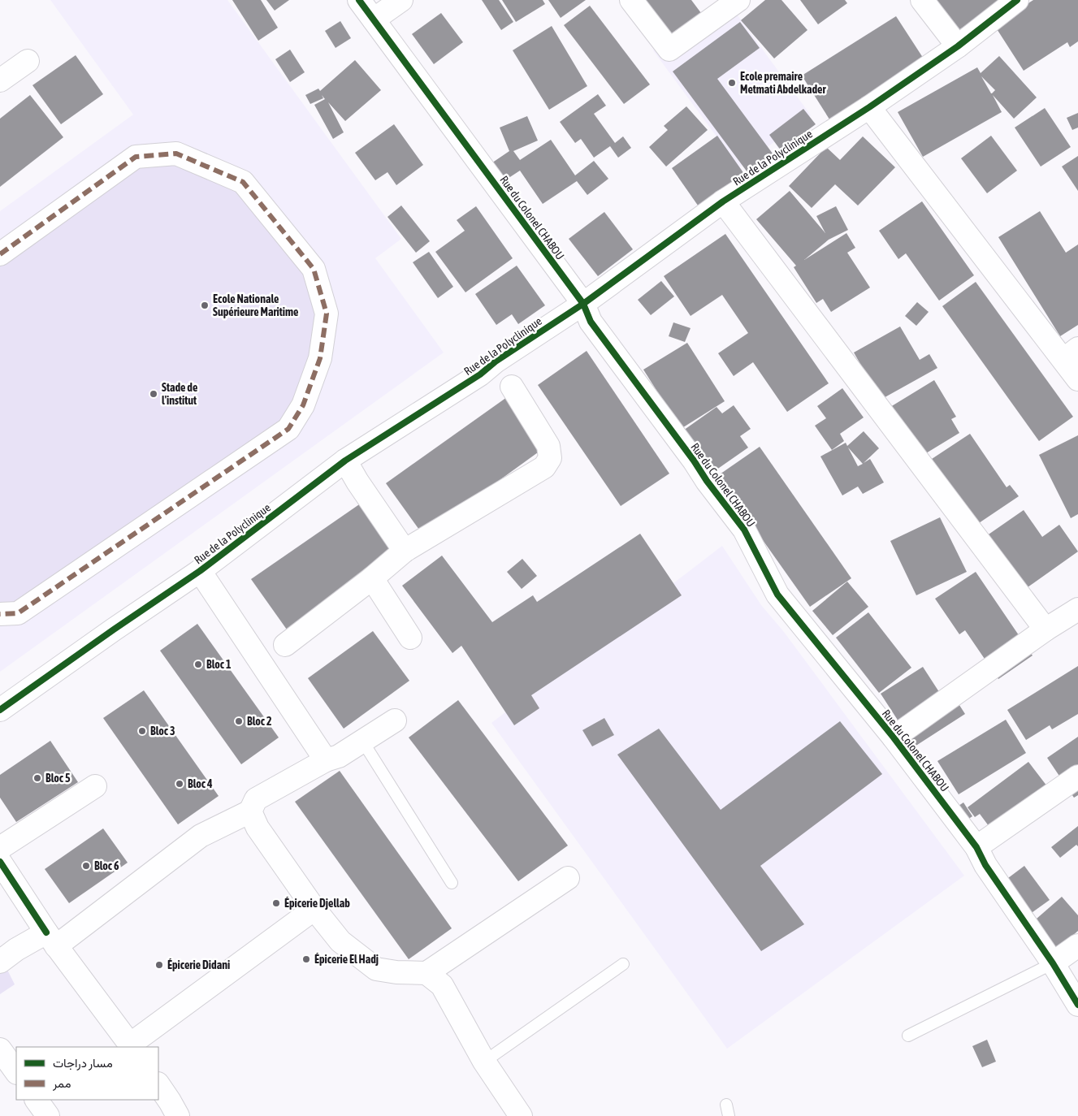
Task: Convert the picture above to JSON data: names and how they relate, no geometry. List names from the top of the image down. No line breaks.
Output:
{"streets":{"street":["Rue de la Polyclinique","Rue du Colonel CHABOU"]},"crossings":[["Rue de la Polyclinique","Rue du Colonel CHABOU"]],"places":["Ecole premaire Metmati Abdelkader","Ecole Nationale Supérieure Maritime","Stade de l'institut","Bloc 1","Bloc 2","Bloc 3","Bloc 5","Bloc 4","Bloc 6","Épicerie Djellab","Épicerie El Hadj","Épicerie Didani"],"legend":["مسار دراجات","ممر"]}
